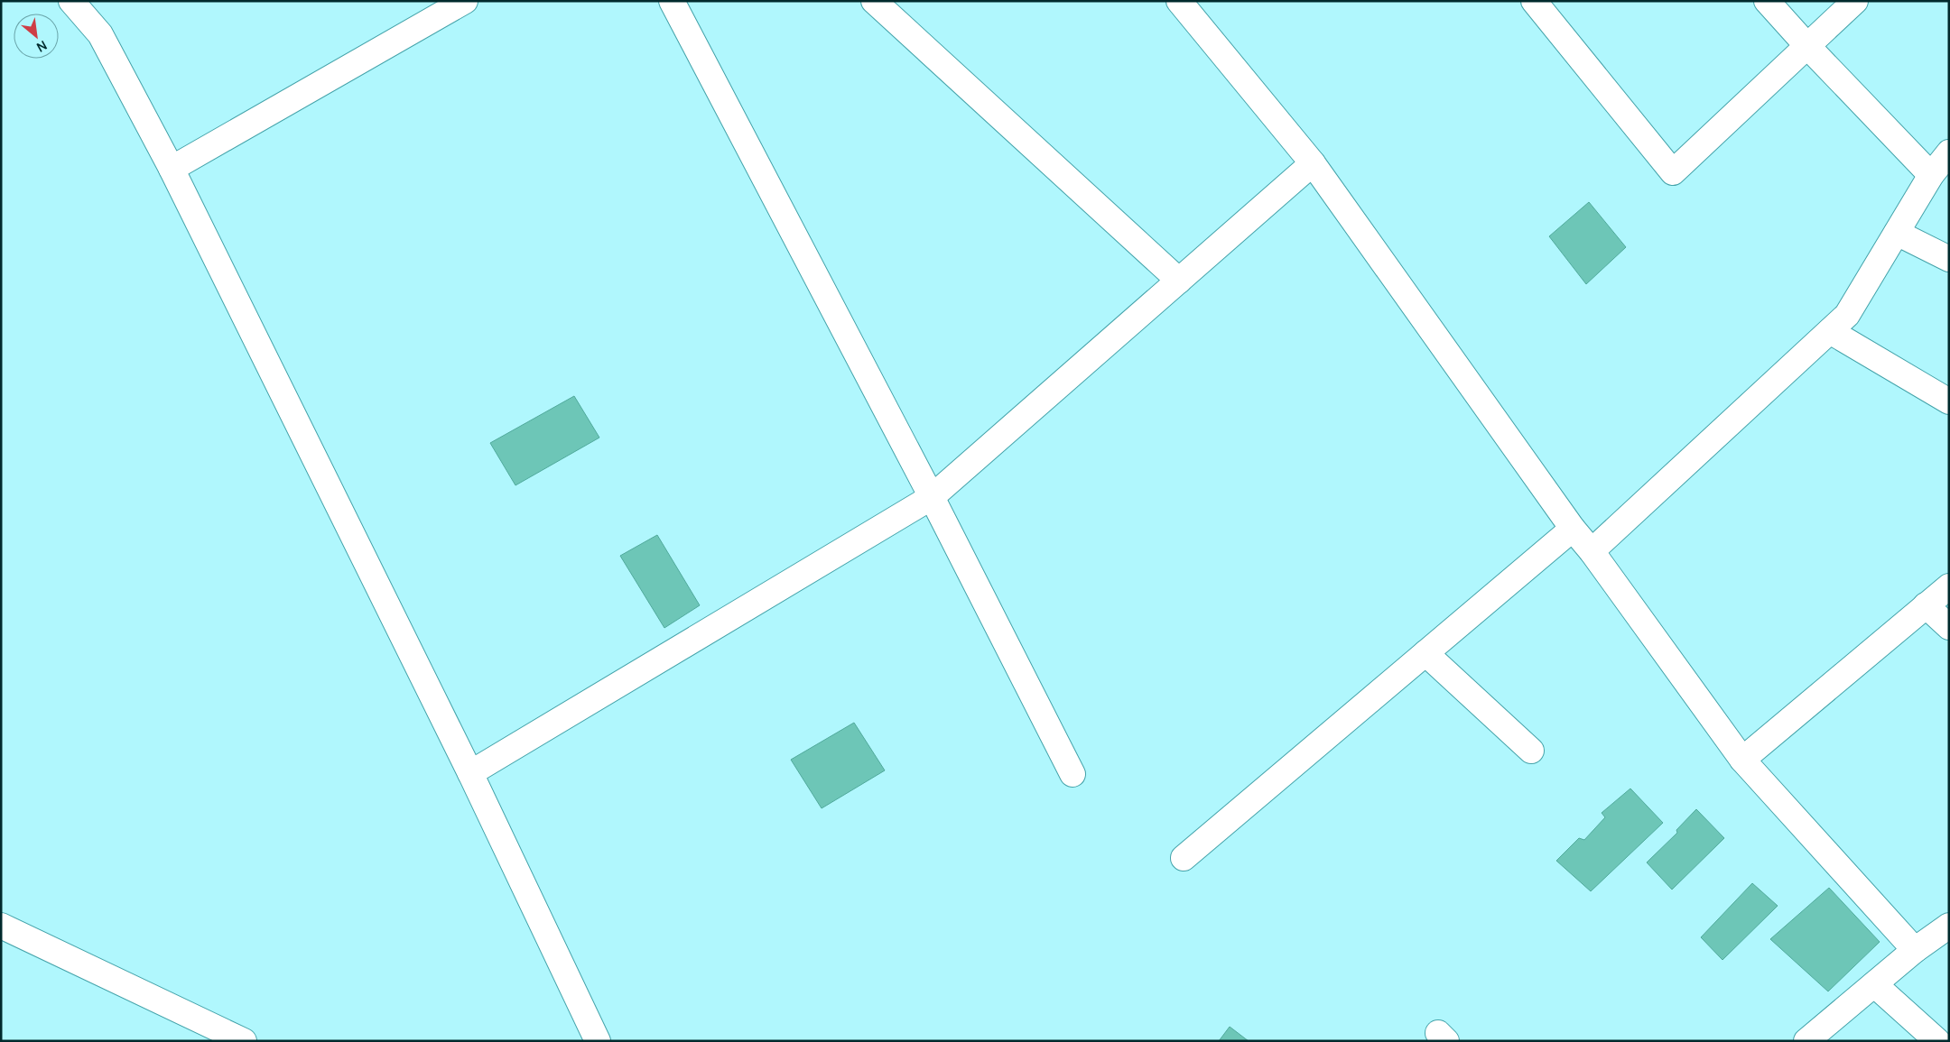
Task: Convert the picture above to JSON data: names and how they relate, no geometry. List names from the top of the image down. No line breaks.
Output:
{"north":"bottom right"}
